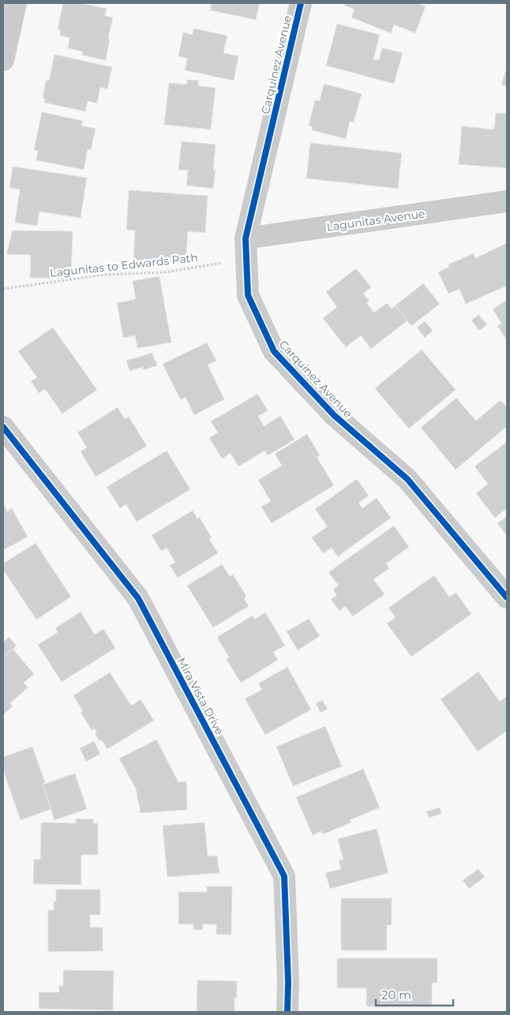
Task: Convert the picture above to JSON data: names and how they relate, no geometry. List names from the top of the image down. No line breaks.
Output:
{"streets":{"street":["Carquinez Avenue","Lagunitas Avenue","Mira Vista Drive"],"path":["Lagunitas to Edwards Path"]},"crossings":[["Carquinez Avenue","Lagunitas Avenue"],["Carquinez Avenue","Lagunitas to Edwards Path"],["Lagunitas Avenue","Lagunitas to Edwards Path"]],"scale_bar":"20 m"}
